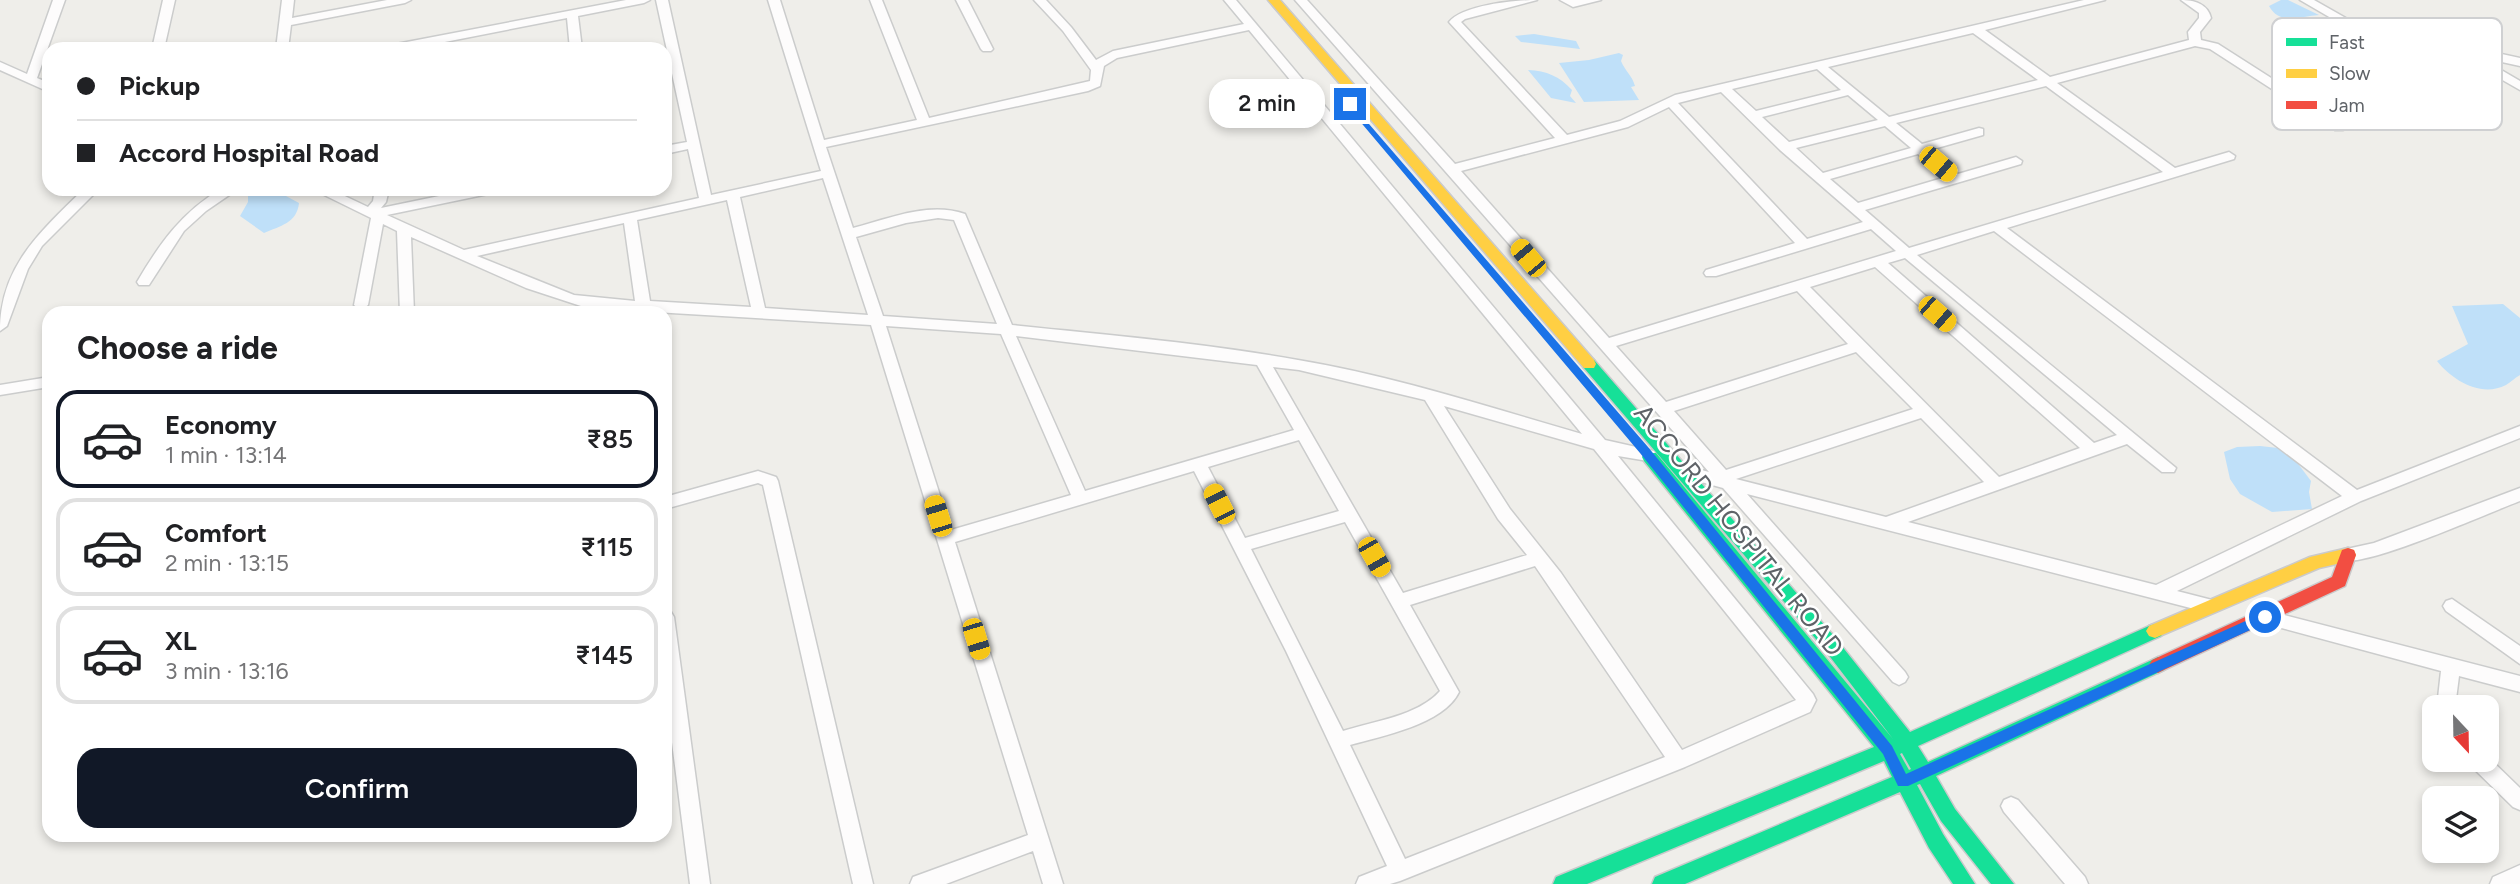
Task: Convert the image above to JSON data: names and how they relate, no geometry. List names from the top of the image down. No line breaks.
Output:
{"streets":{"street":["ACCORD HOSPITAL ROAD"]},"legend":["Fast","Slow","Jam"],"north":"bottom","page":{"banner":["Pickup","Accord Hospital Road"],"bubble":"2 min","heading":"Choose a ride","list":[{"name":"Economy","note":"1 min · 13:14","value":"₹85"},{"name":"Comfort","note":"2 min · 13:15","value":"₹115"},{"name":"XL","note":"3 min · 13:16","value":"₹145"}],"buttons":"Confirm"}}
